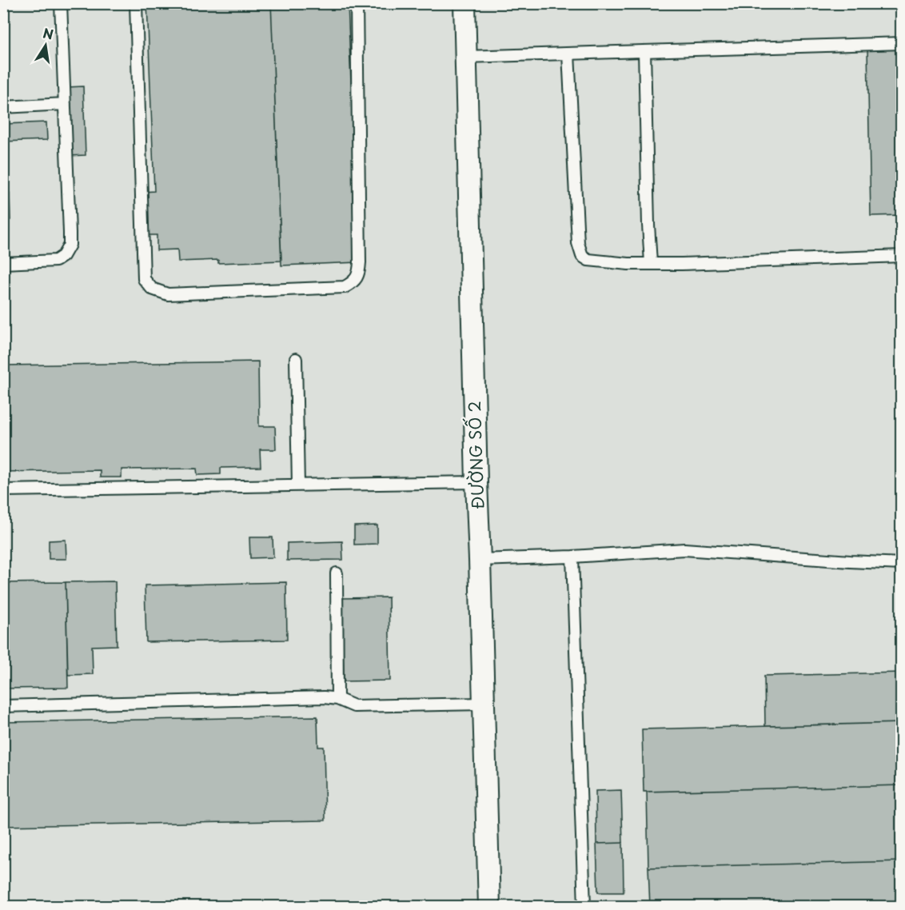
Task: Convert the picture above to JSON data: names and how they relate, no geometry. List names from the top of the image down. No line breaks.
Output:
{"streets":{"street":["ĐƯỜNG SỐ 2"]},"north":"top"}
